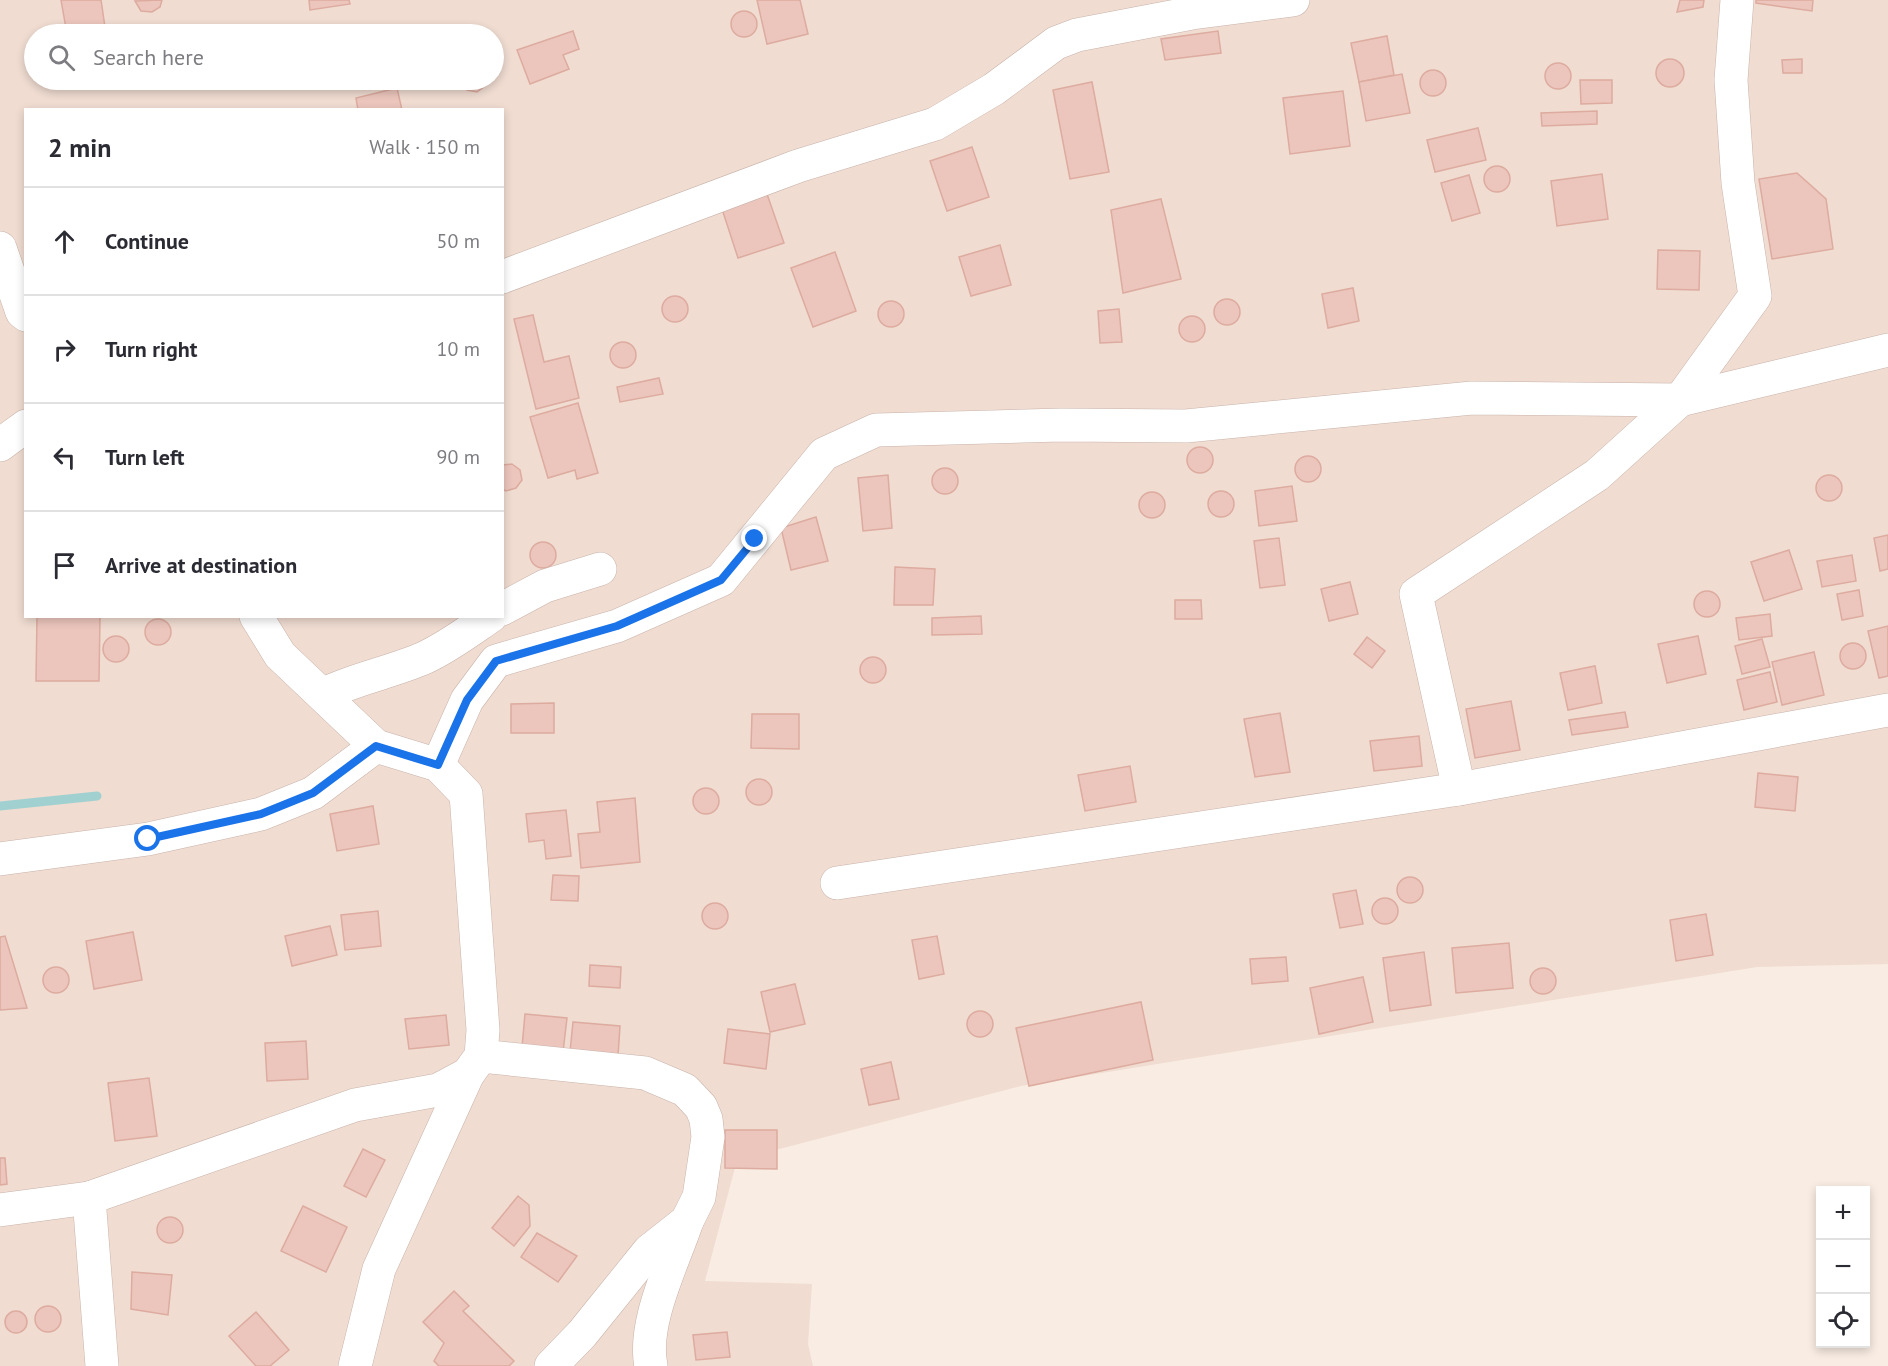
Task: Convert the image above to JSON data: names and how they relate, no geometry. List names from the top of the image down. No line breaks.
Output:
{"page":{"search":"Search here","heading":["2 min","Walk · 150 m"],"list":[["Continue","50 m"],["Turn right","10 m"],["Turn left","90 m"],"Arrive at destination"],"map_buttons":["+","−"]}}
